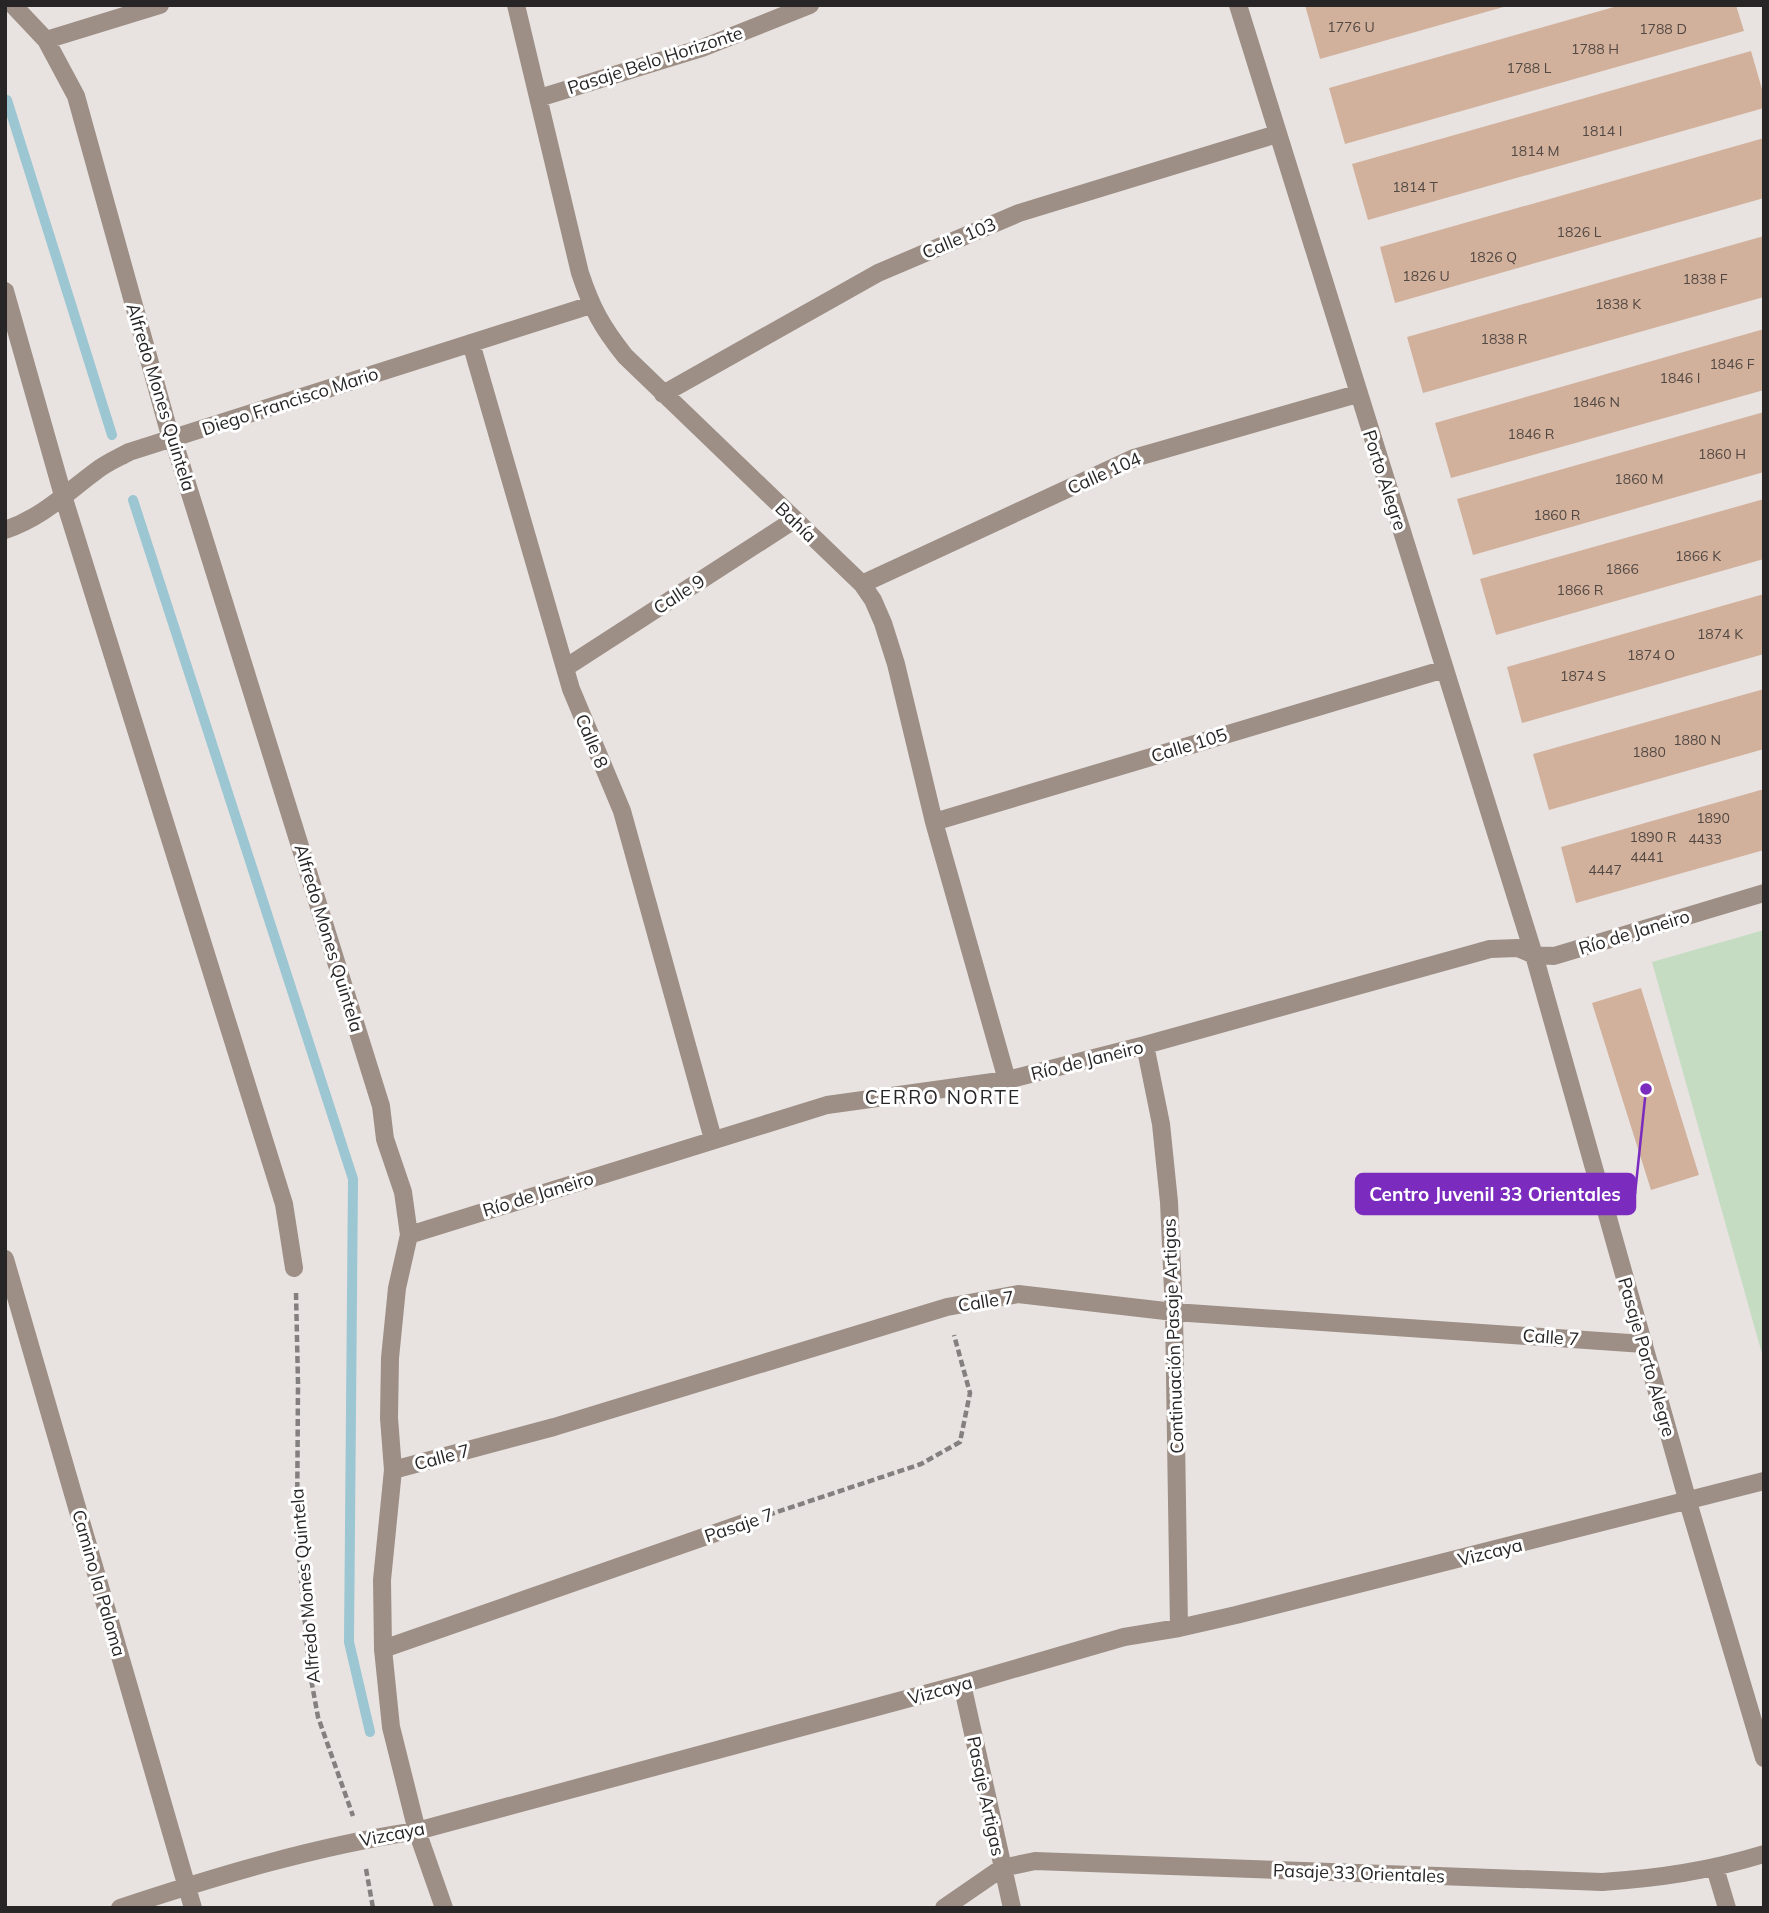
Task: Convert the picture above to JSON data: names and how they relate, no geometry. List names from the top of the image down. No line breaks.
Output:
{"streets":{"street":["Pasaje Belo Horizonte","Calle 103","Alfredo Mones Quintela","Diego Francisco Mario","Calle 104","Porto Alegre","Bahía","Calle 9","Calle 8","Calle 105","Río de Janeiro","Calle 7","Continuación Pasaje Artigas","Pasaje Porto Alegre","Pasaje 7","Vizcaya","Camino la Paloma","Pasaje Artigas","Pasaje 33 Orientales"]},"crossings":[["Pasaje Belo Horizonte","Bahía"],["Calle 103","Porto Alegre"],["Calle 103","Bahía"],["Alfredo Mones Quintela","Diego Francisco Mario"],["Alfredo Mones Quintela","Río de Janeiro"],["Alfredo Mones Quintela","Calle 7"],["Alfredo Mones Quintela","Pasaje 7"],["Alfredo Mones Quintela","Vizcaya"],["Diego Francisco Mario","Bahía"],["Diego Francisco Mario","Calle 8"],["Calle 104","Porto Alegre"],["Calle 104","Bahía"],["Porto Alegre","Calle 105"],["Porto Alegre","Río de Janeiro"],["Porto Alegre","Pasaje Porto Alegre"],["Bahía","Calle 9"],["Bahía","Calle 105"],["Bahía","Río de Janeiro"],["Calle 9","Calle 8"],["Calle 8","Río de Janeiro"],["Río de Janeiro","Continuación Pasaje Artigas"],["Río de Janeiro","Pasaje Porto Alegre"],["Calle 7","Continuación Pasaje Artigas"],["Calle 7","Pasaje Porto Alegre"],["Calle 7","Pasaje 7"],["Continuación Pasaje Artigas","Vizcaya"],["Pasaje Porto Alegre","Vizcaya"],["Vizcaya","Camino la Paloma"],["Vizcaya","Pasaje Artigas"],["Pasaje Artigas","Pasaje 33 Orientales"]],"districts":["CERRO NORTE"],"places":["Centro Juvenil 33 Orientales"],"house_numbers":["1776 U","1788 D","1788 H","1788 L","1814 I","1814 M","1814 T","1826 L","1826 Q","1826 U","1838 F","1838 K","1838 R","1846 F","1846 I","1846 N","1846 R","1860 H","1860 M","1860 R","1866 K","1866","1866 R","1874 K","1874 O","1874 S","1880 N","1880","1890","1890 R","4433","4441","4447"]}
